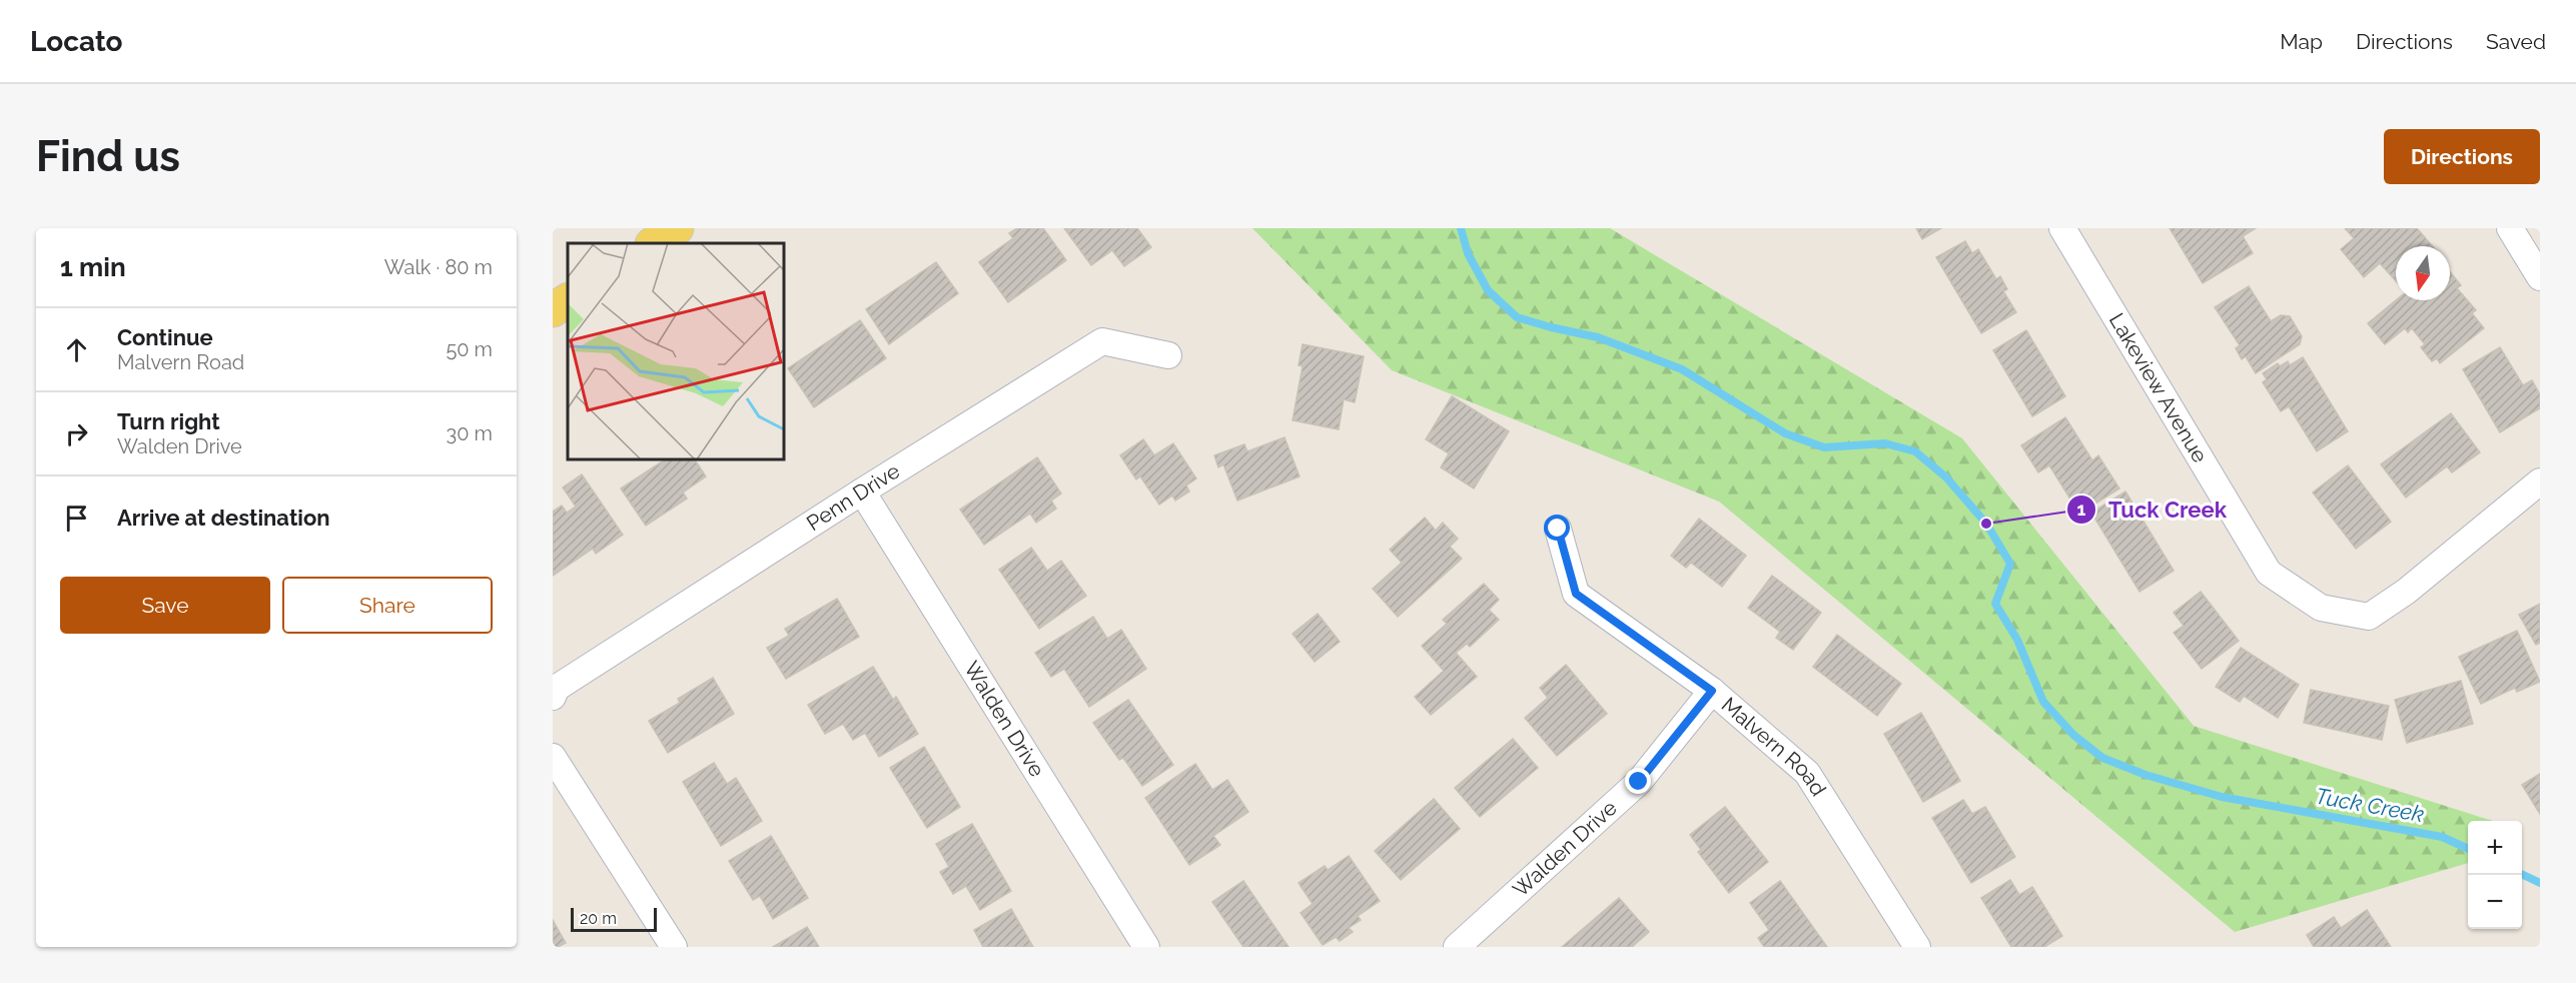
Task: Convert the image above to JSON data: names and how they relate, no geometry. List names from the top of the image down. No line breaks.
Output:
{"streets":{"street":["Lakeview Avenue","Penn Drive","Walden Drive","Malvern Road"]},"crossings":[["Penn Drive","Walden Drive"],["Walden Drive","Malvern Road"]],"water":["Tuck Creek"],"places":["Tuck Creek"],"scale_bar":"20 m","north":"bottom","page":{"header":"Locato","nav":["Map","Directions","Saved"],"buttons":["Directions",["Save","Share"]],"title":"Find us","heading":["1 min","Walk · 80 m"],"list":[["Continue","Malvern Road","50 m"],["Turn right","Walden Drive","30 m"],"Arrive at destination"],"map_buttons":["+","−"],"scale":"20 m"}}
